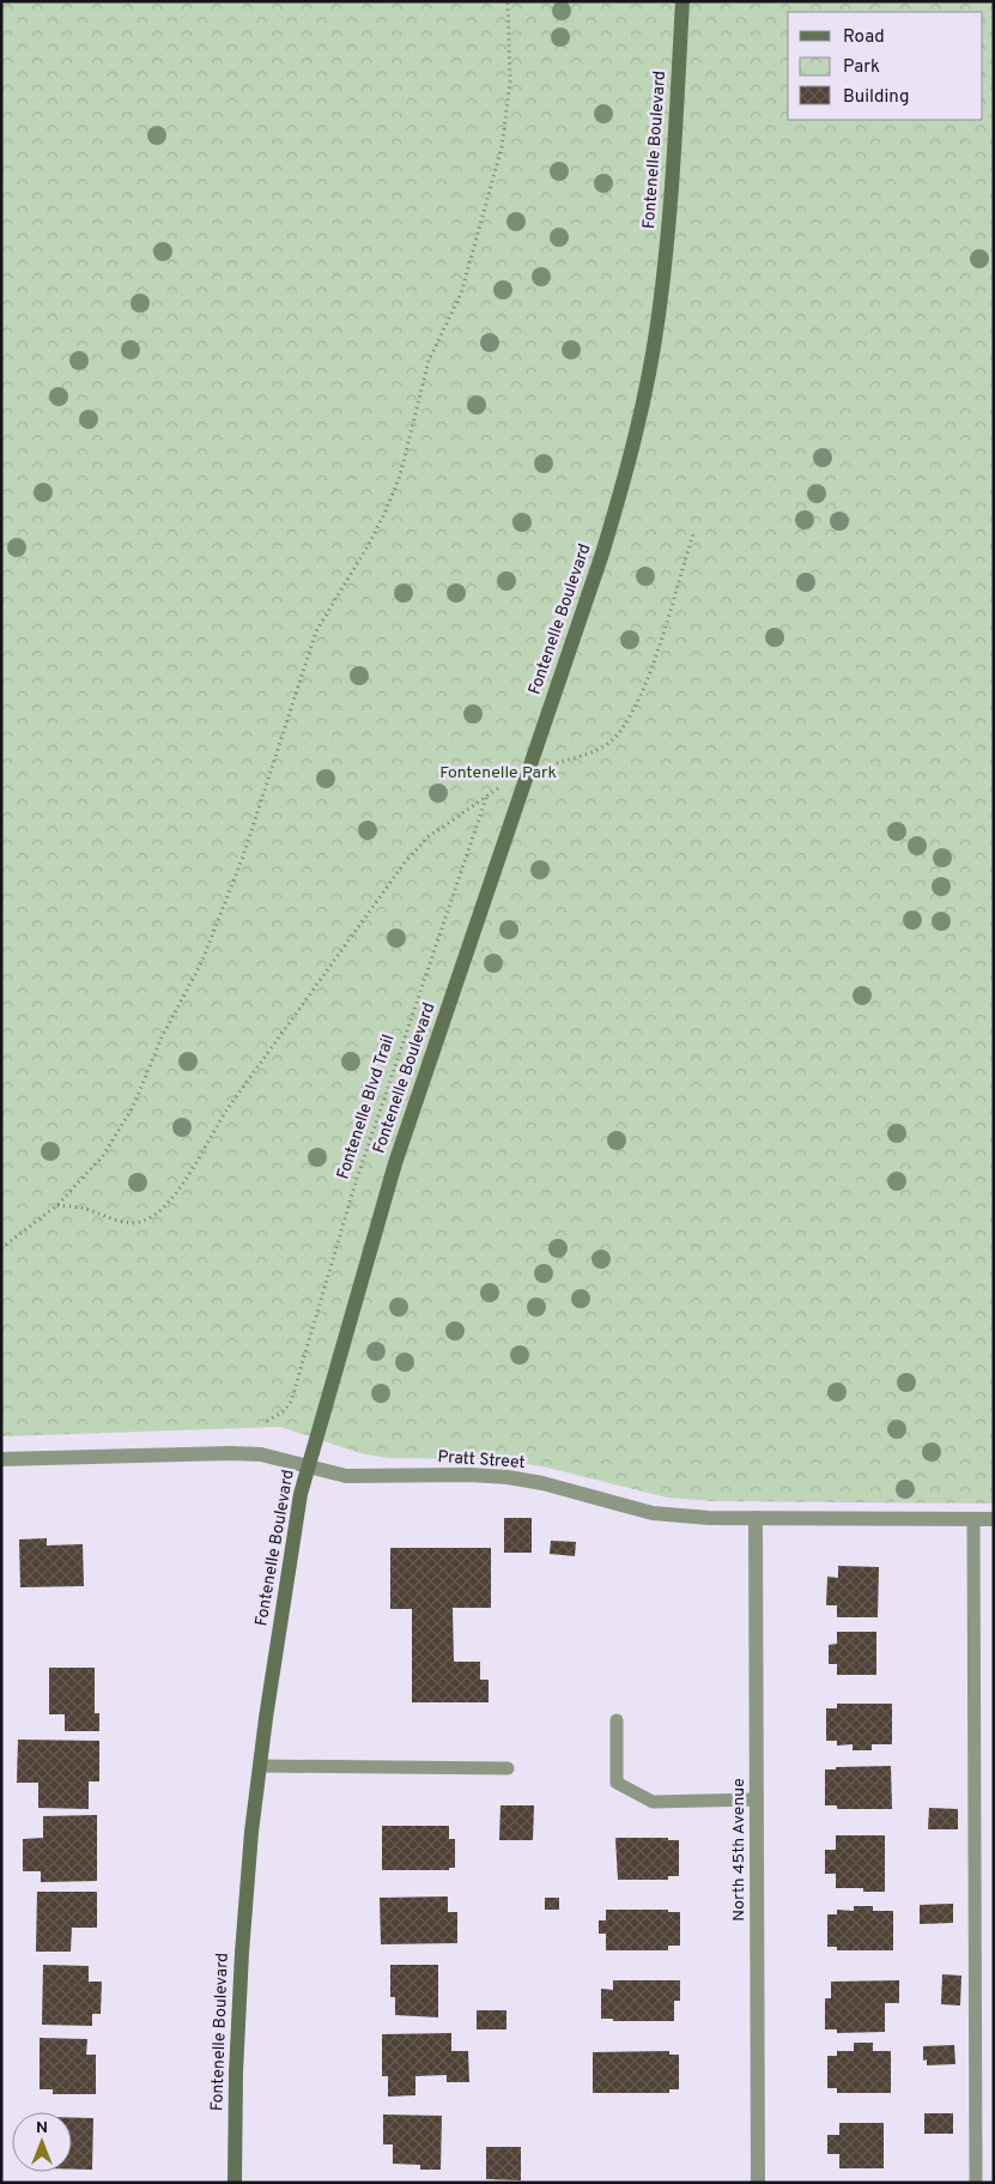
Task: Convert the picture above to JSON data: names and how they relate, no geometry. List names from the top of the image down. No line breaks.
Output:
{"streets":{"main road":["Fontenelle Boulevard"],"street":["Pratt Street","North 45th Avenue"],"path":["Fontenelle Blvd Trail"]},"crossings":[["Fontenelle Boulevard","Pratt Street"],["Pratt Street","North 45th Avenue"]],"parks":["Fontenelle Park"],"legend":["Road","Park","Building"],"north":"top"}
